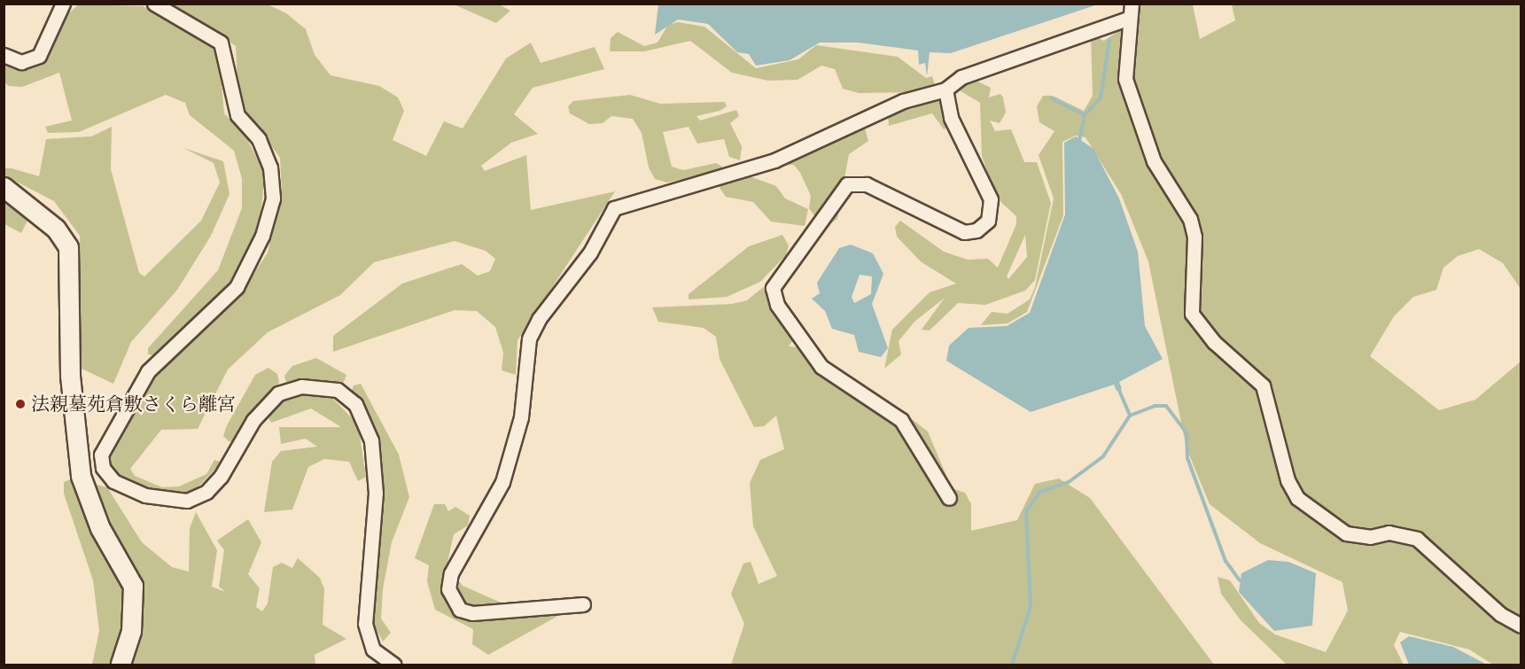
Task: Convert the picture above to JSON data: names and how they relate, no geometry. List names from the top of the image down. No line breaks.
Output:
{"places":["法親墓苑倉敷さくら離宮"]}
